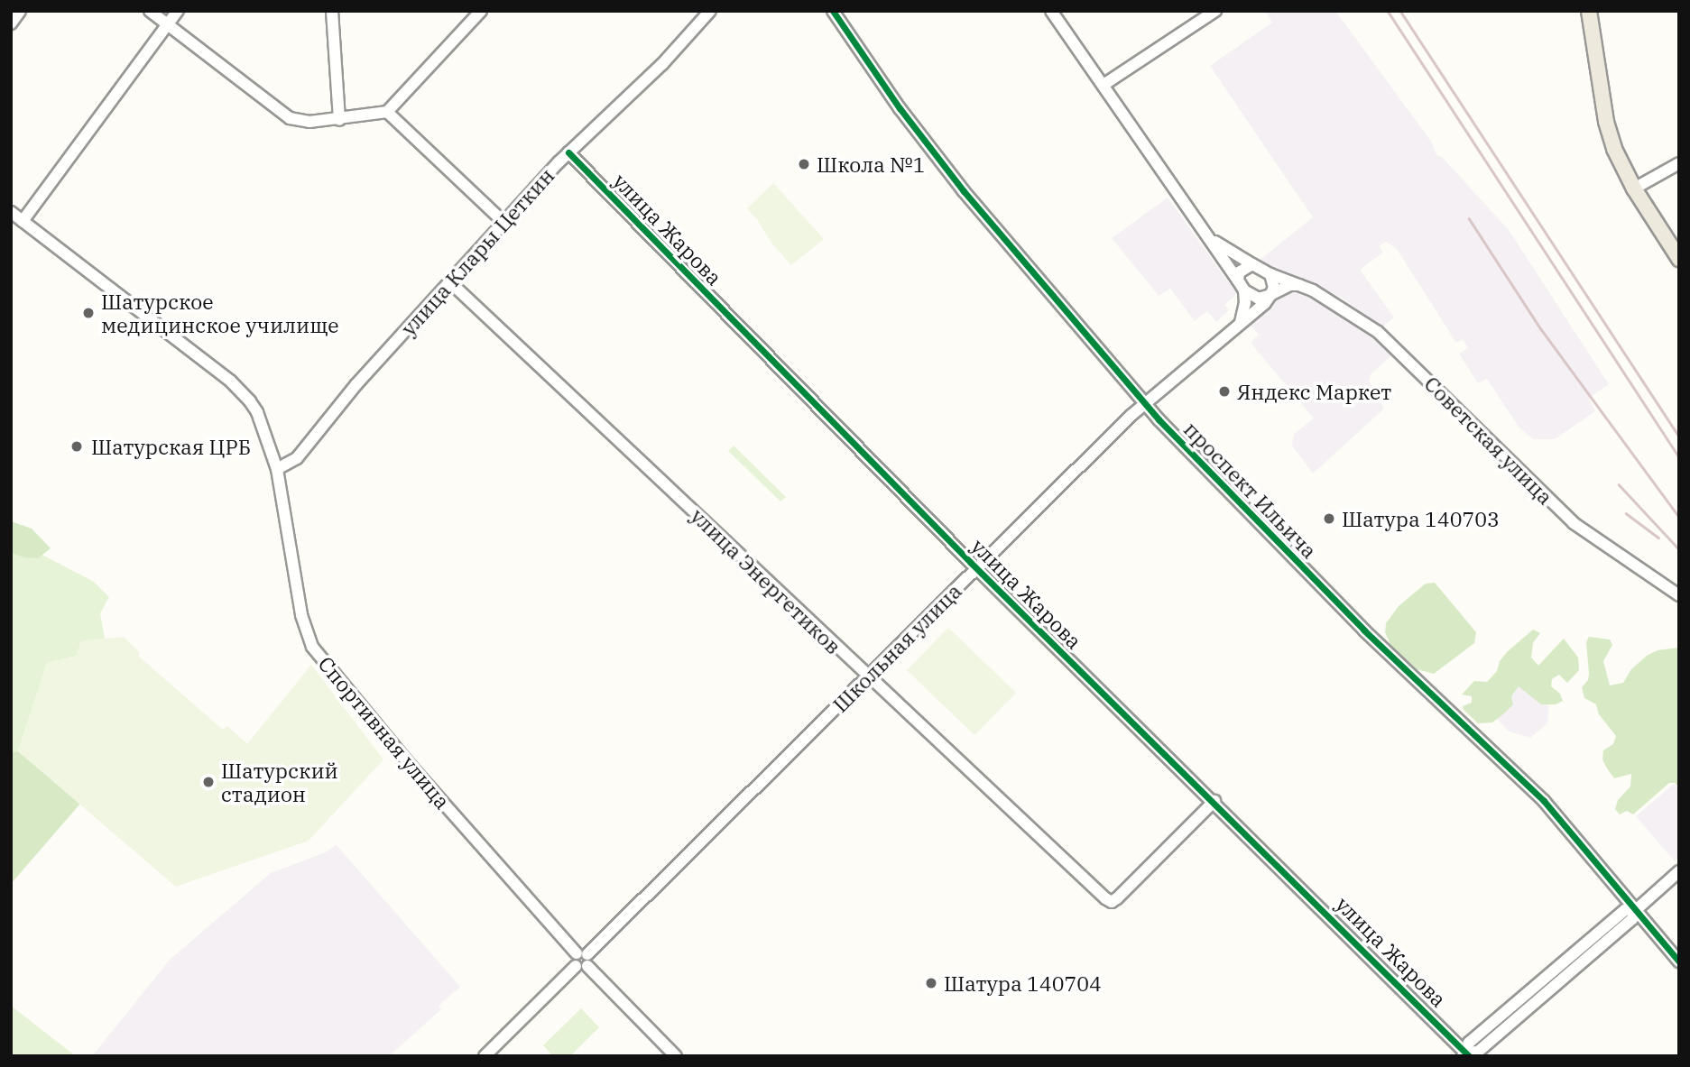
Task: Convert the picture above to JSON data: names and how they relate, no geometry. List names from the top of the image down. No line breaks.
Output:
{"streets":{"street":["улица Жарова","улица Клары Цеткин","Советская улица","проспект Ильича","улица Энергетиков","Школьная улица","Спортивная улица"]},"crossings":[["улица Жарова","улица Клары Цеткин"],["улица Жарова","улица Энергетиков"],["улица Жарова","Школьная улица"],["улица Клары Цеткин","улица Энергетиков"],["улица Клары Цеткин","Спортивная улица"],["Советская улица","Школьная улица"],["проспект Ильича","Школьная улица"],["улица Энергетиков","Школьная улица"],["Школьная улица","Спортивная улица"]],"places":["Школа №1","Шатурское медицинское училище","Яндекс Маркет","Шатурская ЦРБ","Шатура 140703","Шатурский стадион","Шатура 140704"]}
